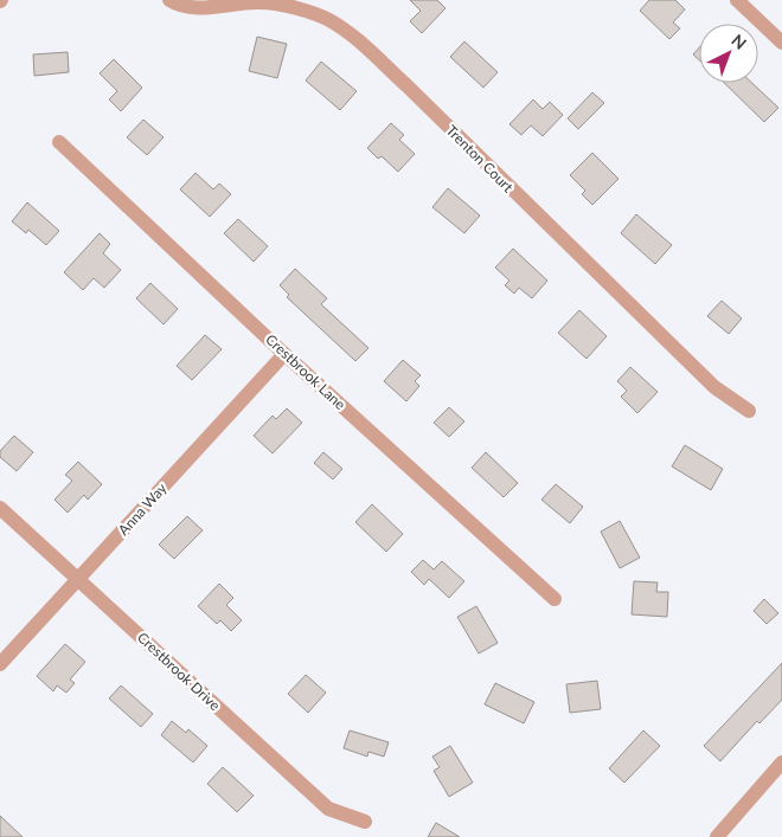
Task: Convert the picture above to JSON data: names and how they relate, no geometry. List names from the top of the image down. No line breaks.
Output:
{"streets":{"street":["Trenton Court","Crestbrook Lane","Anna Way","Crestbrook Drive"]},"crossings":[["Crestbrook Lane","Anna Way"],["Anna Way","Crestbrook Drive"]],"north":"top right"}
